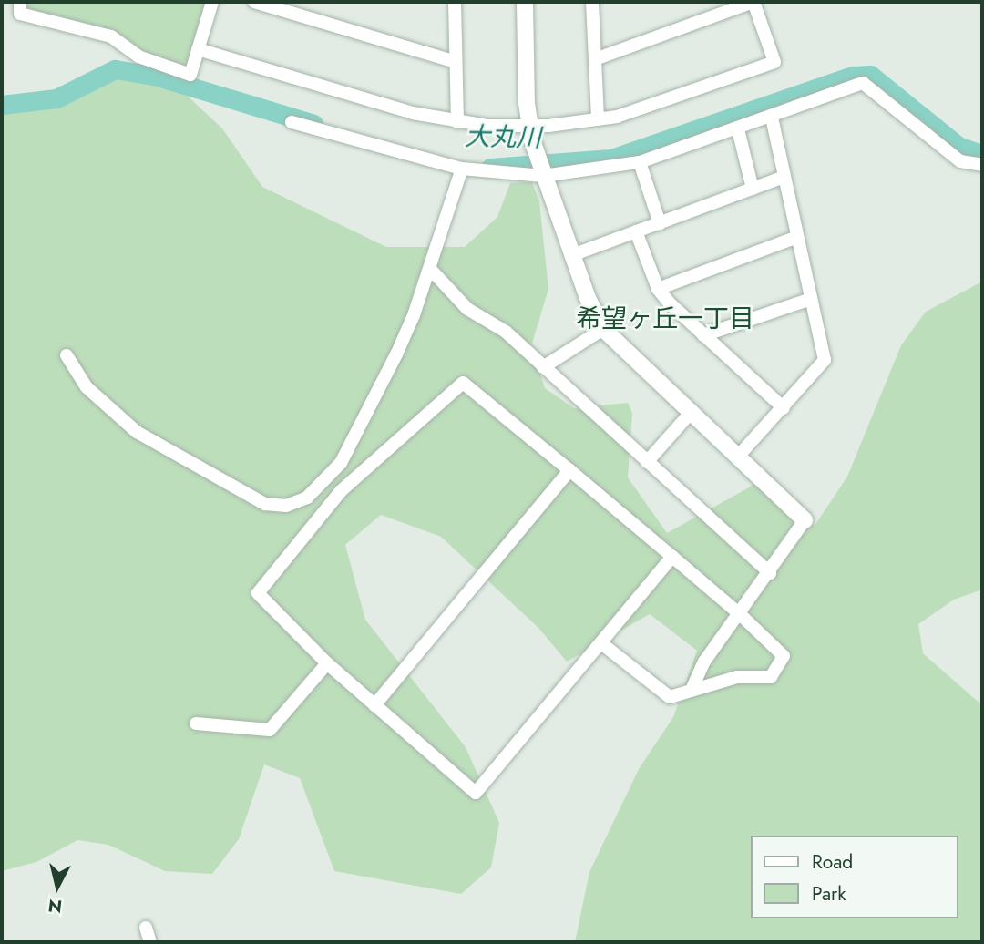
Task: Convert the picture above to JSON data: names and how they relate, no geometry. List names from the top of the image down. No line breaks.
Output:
{"districts":["希望ヶ丘一丁目"],"water":["大丸川"],"legend":["Road","Park"],"north":"bottom"}
